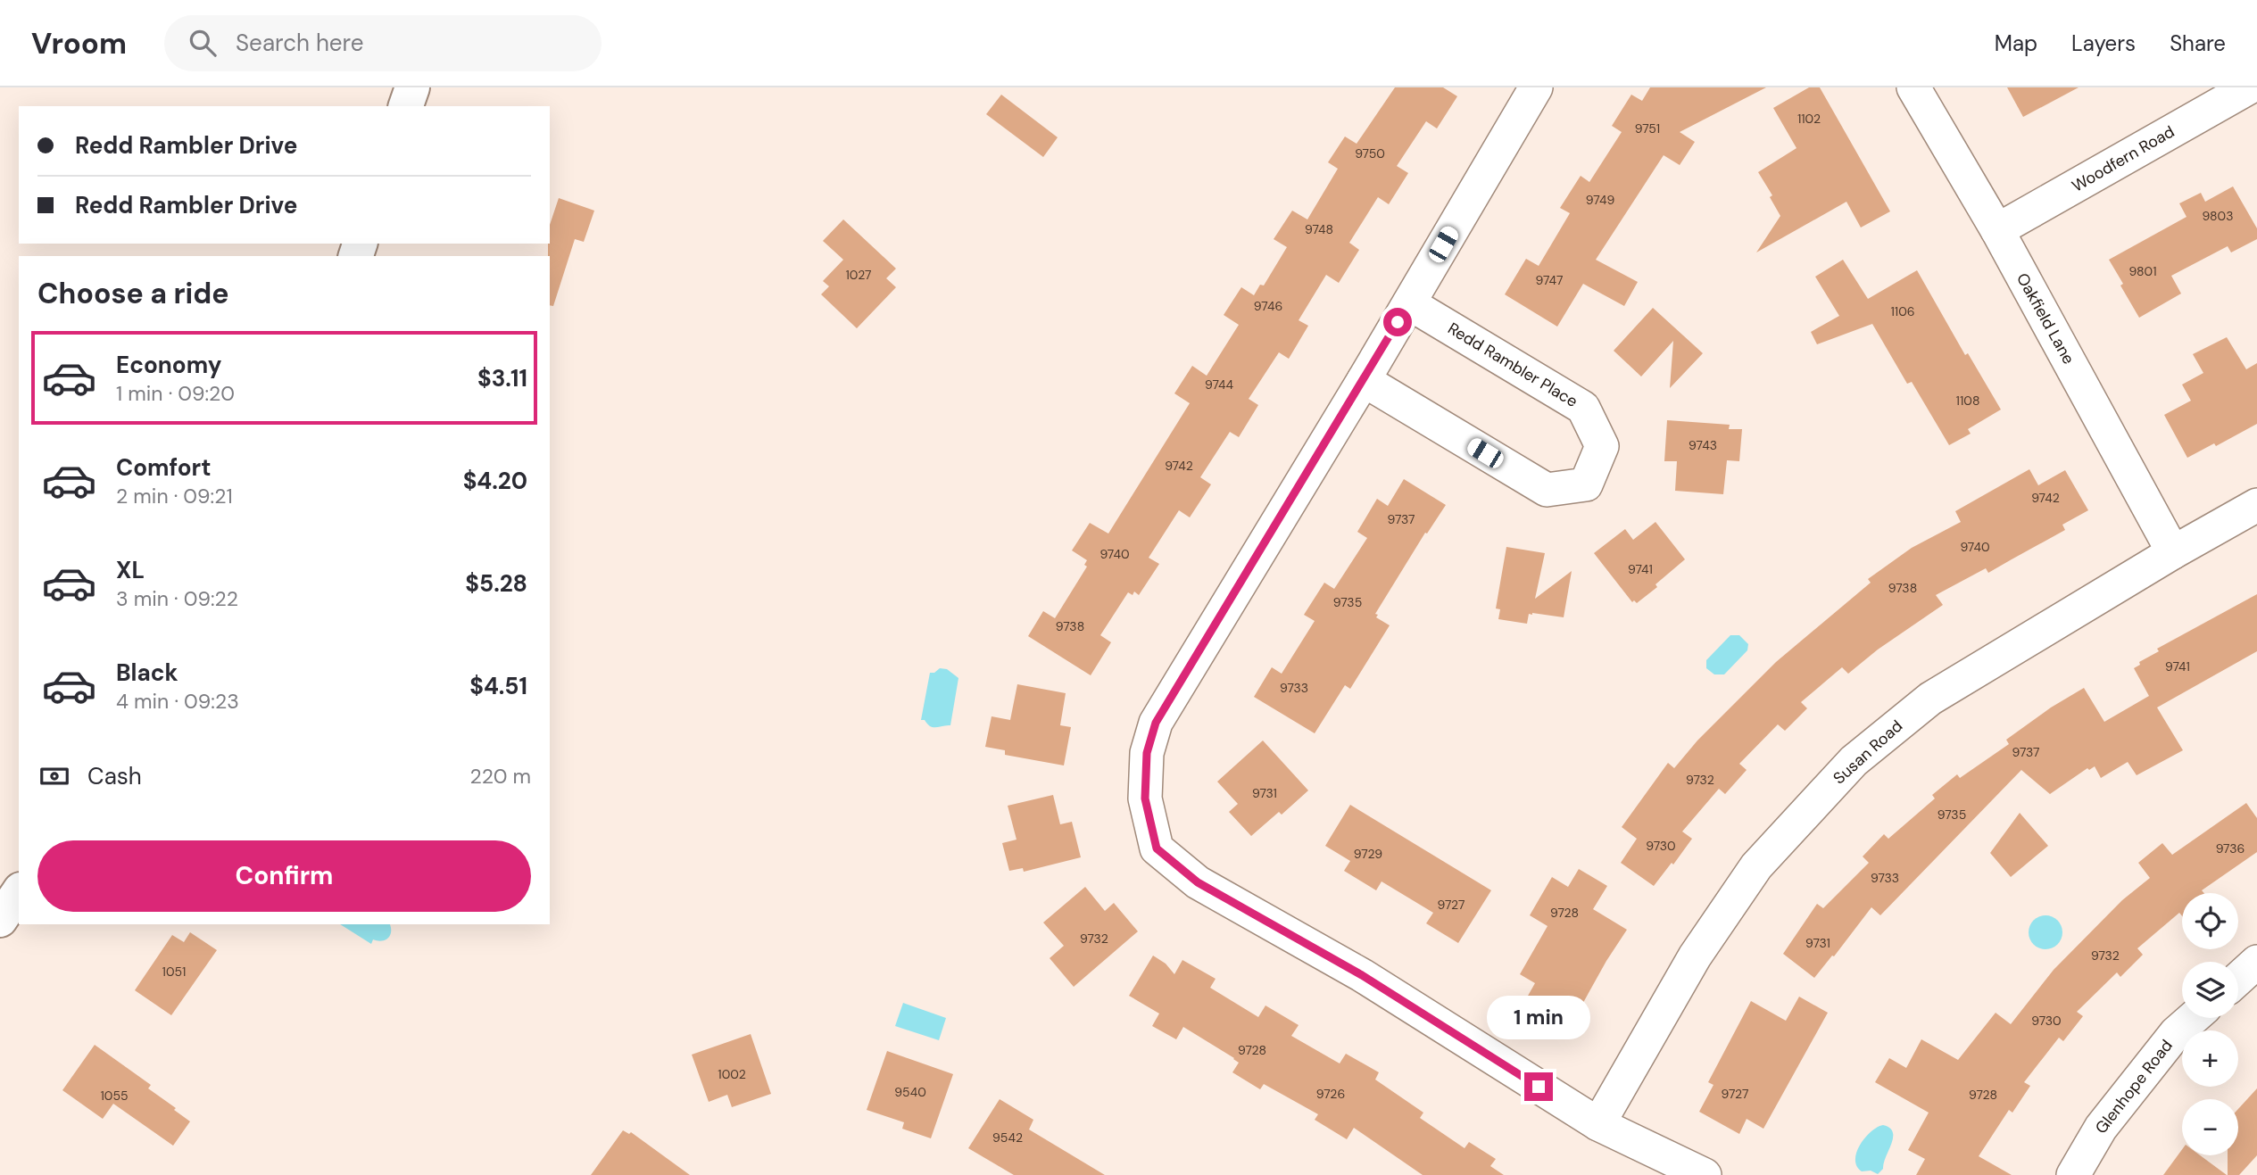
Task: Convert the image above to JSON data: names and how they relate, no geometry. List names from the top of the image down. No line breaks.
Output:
{"streets":{"street":["Woodfern Road","Oakfield Lane","Redd Rambler Place","Susan Road","Glenhope Road"]},"crossings":[["Woodfern Road","Oakfield Lane"],["Oakfield Lane","Susan Road"]],"house_numbers":["1102","9751","9750","9749","9803","9748","9801","1027","9747","9746","1106","9744","1108","9743","9742","9742","9737","9740","9740","9741","9738","9735","9738","9741","9733","9737","9732","9731","9735","9730","9736","9729","9733","9727","9728","9732","9731","9732","1051","9730","9728","1002","9540","9726","9727","9728","1055","9542"],"page":{"header":"Vroom","search":"Search here","nav":["Map","Layers","Share"],"banner":["Redd Rambler Drive","Redd Rambler Drive"],"heading":"Choose a ride","list":[{"name":"Economy","note":"1 min · 09:20","value":"$3.11"},{"name":"Comfort","note":"2 min · 09:21","value":"$4.20"},{"name":"XL","note":"3 min · 09:22","value":"$5.28"},{"name":"Black","note":"4 min · 09:23","value":"$4.51"}],"pay":["Cash","220 m"],"buttons":"Confirm","map_buttons":["+","−"],"bubble":"1 min"}}
